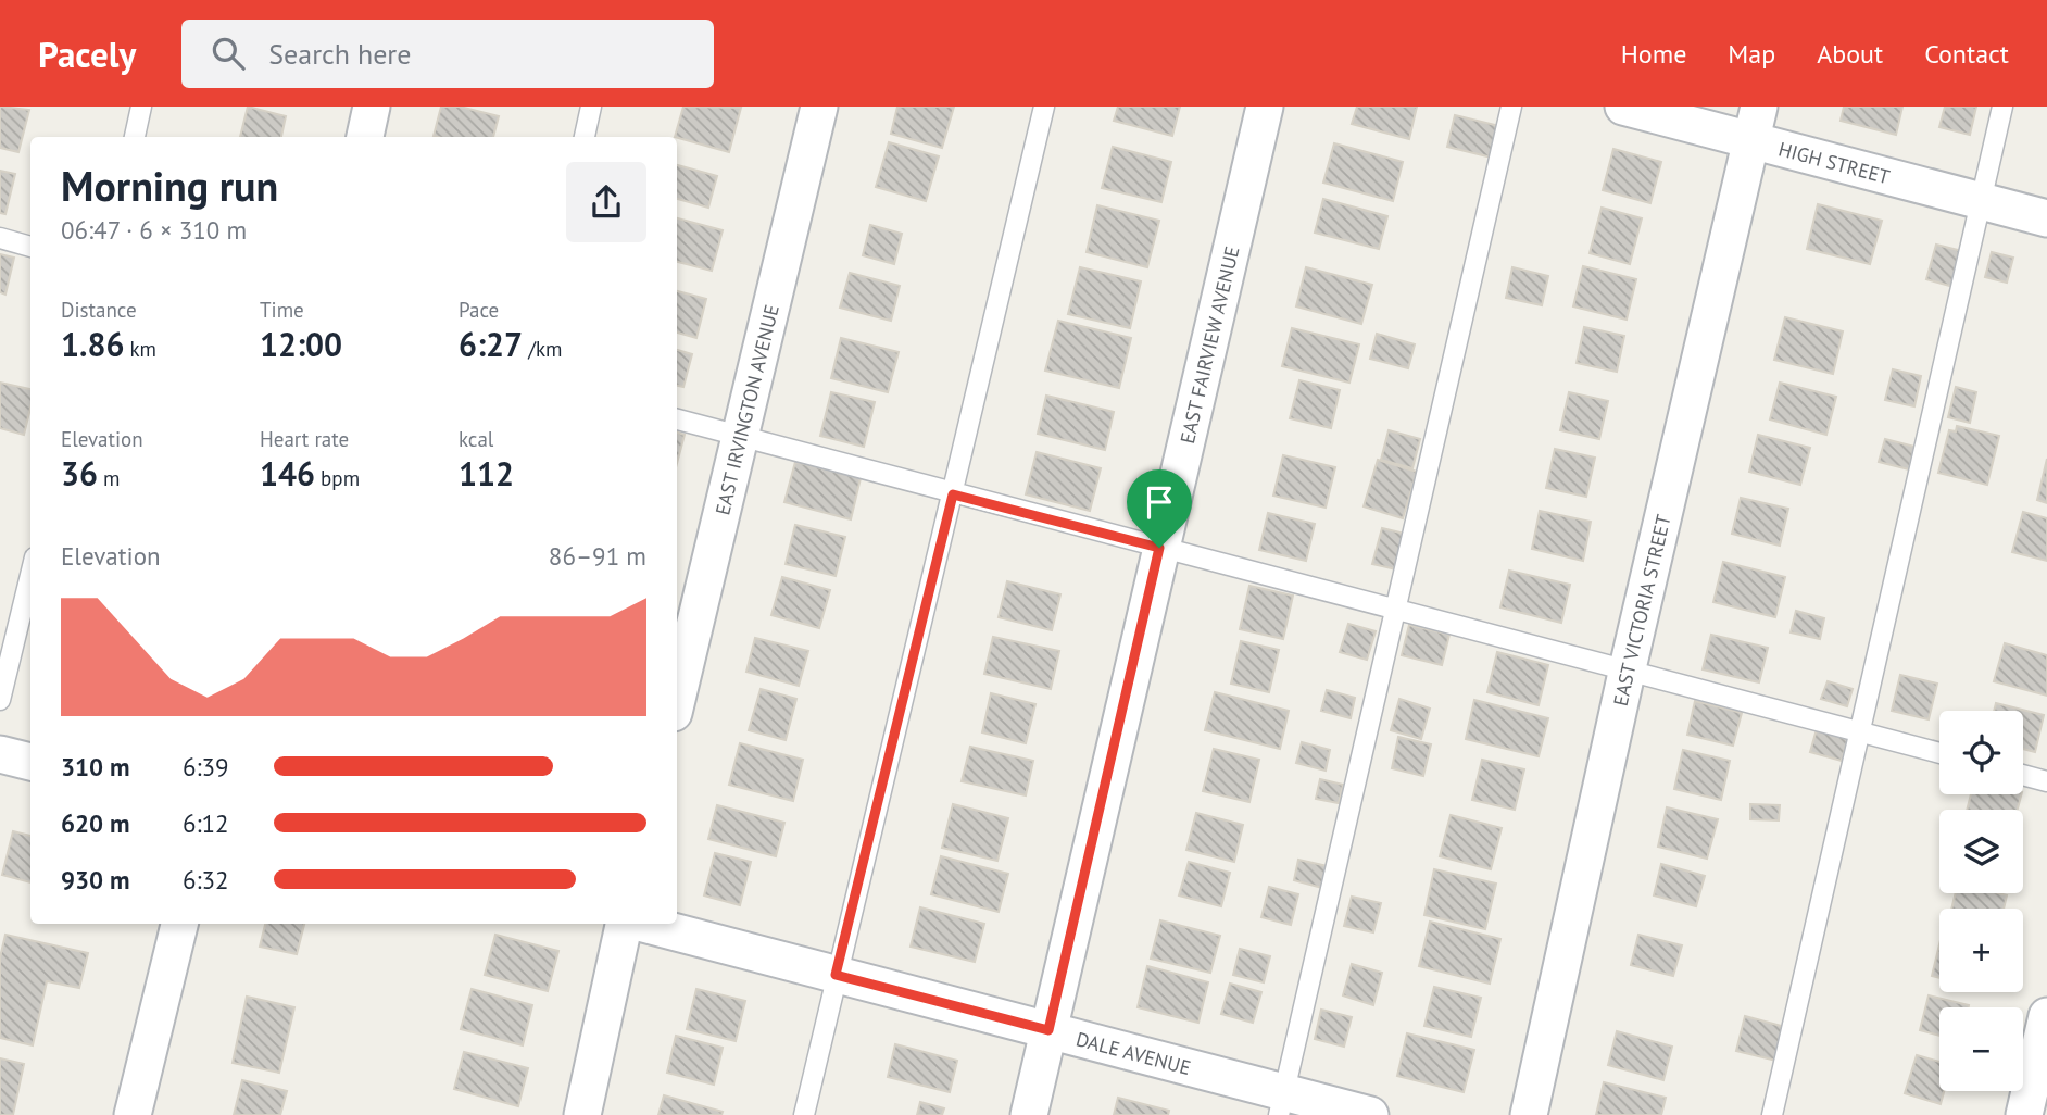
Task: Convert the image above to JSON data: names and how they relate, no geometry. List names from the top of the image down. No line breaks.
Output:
{"streets":{"street":["HIGH STREET","EAST FAIRVIEW AVENUE","EAST IRVINGTON AVENUE","EAST VICTORIA STREET","DALE AVENUE"]},"crossings":[["HIGH STREET","EAST VICTORIA STREET"],["EAST FAIRVIEW AVENUE","DALE AVENUE"]],"page":{"header":"Pacely","search":"Search here","nav":["Home","Map","About","Contact"],"heading":["Morning run","06:47 · 6 × 310 m"],"stats":[["Distance","1.86 km"],["Time","12:00"],["Pace","6:27 /km"],["Elevation","36 m"],["Heart rate","146 bpm"],["kcal","112"]],"chart":["Elevation","86–91 m"],"map_buttons":["+","−"],"list":[{"name":"310 m","note":"6:39"},{"name":"620 m","note":"6:12"},{"name":"930 m","note":"6:32"}]}}
